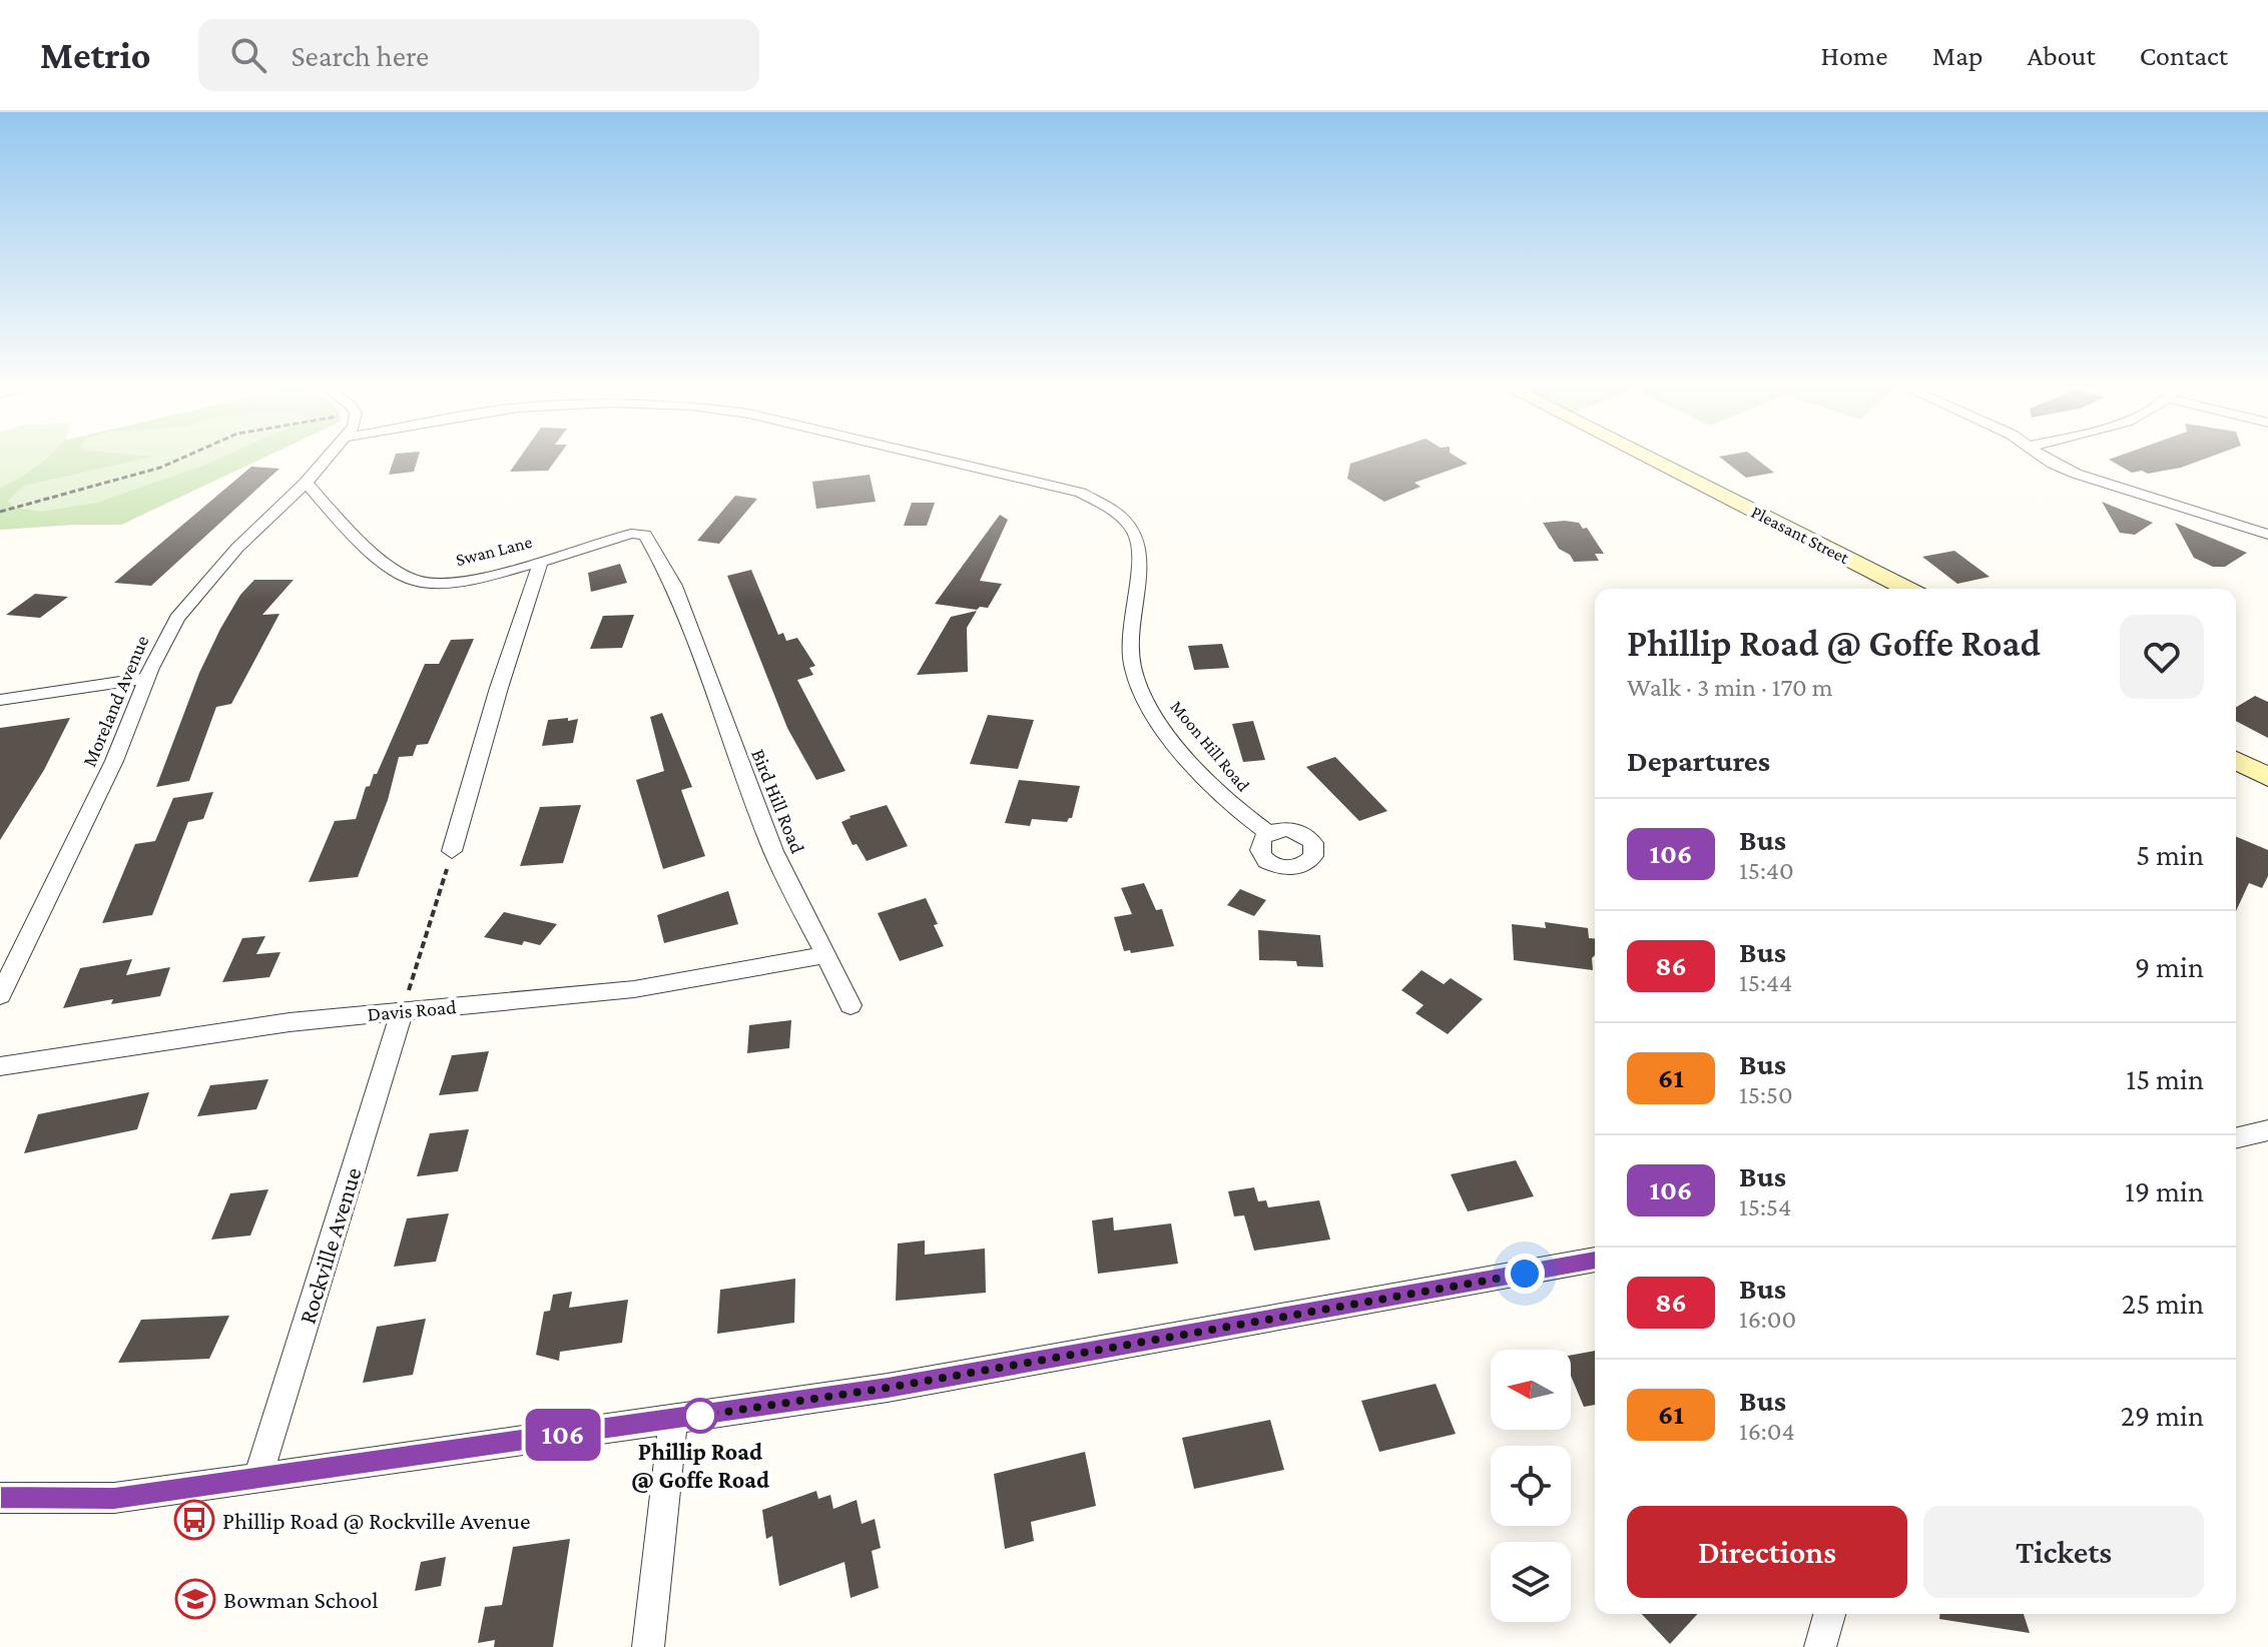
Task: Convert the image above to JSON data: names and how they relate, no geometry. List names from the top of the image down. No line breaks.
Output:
{"streets":{"street":["Pleasant Street","Swan Lane","Moreland Avenue","Moon Hill Road","Bird Hill Road","Davis Road","Rockville Avenue"]},"crossings":[["Swan Lane","Moreland Avenue"],["Swan Lane","Bird Hill Road"],["Bird Hill Road","Davis Road"],["Davis Road","Rockville Avenue"]],"places":{"other":["Phillip Road @ Goffe Road"],"bus stop":["Phillip Road @ Rockville Avenue"],"school or university":["Bowman School"]},"lines":["bus line 106"],"north":"left","page":{"header":"Metrio","search":"Search here","nav":["Home","Map","About","Contact"],"on_map":"106","heading":[["Phillip Road @ Goffe Road","Walk · 3 min · 170 m"],"Departures"],"list":[{"mark":"106","name":"Bus","note":"15:40","value":"5 min"},{"mark":"86","name":"Bus","note":"15:44","value":"9 min"},{"mark":"61","name":"Bus","note":"15:50","value":"15 min"},{"mark":"106","name":"Bus","note":"15:54","value":"19 min"},{"mark":"86","name":"Bus","note":"16:00","value":"25 min"},{"mark":"61","name":"Bus","note":"16:04","value":"29 min"}],"buttons":["Directions","Tickets"]}}
